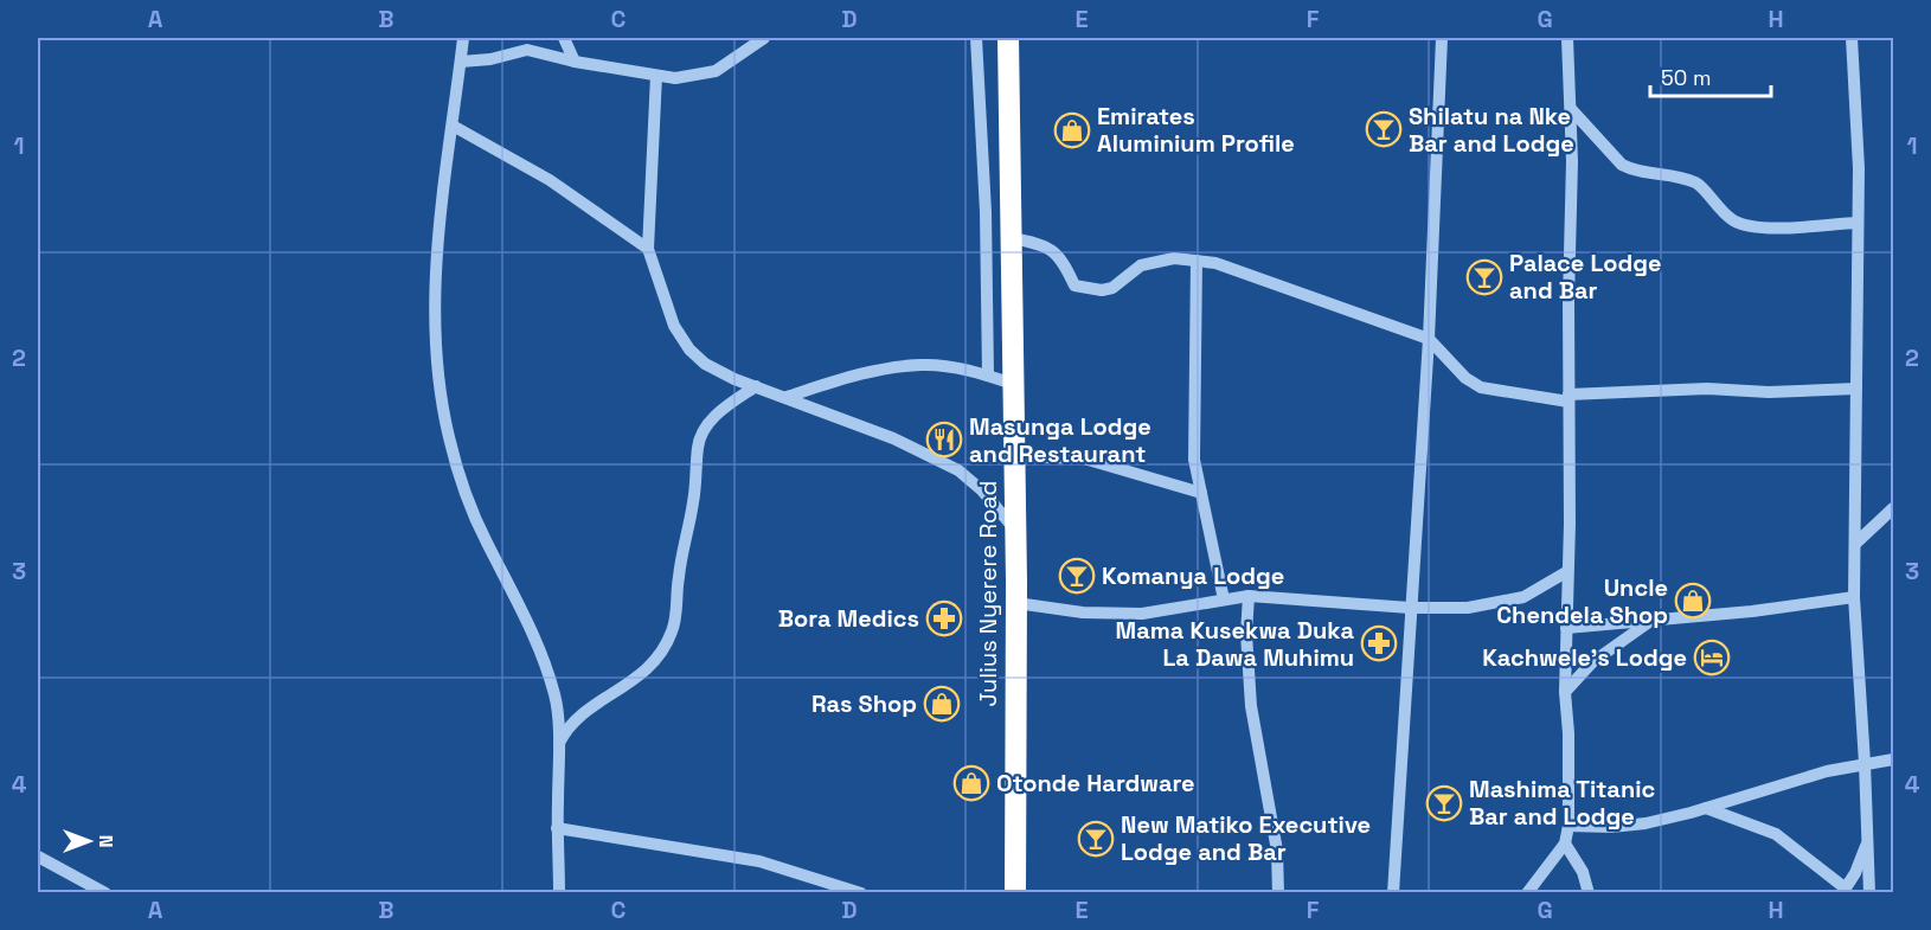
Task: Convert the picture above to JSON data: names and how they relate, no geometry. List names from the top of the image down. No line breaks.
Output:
{"streets":{"highway":["Julius Nyerere Road"]},"places":{"bar":["Shilatu na Nke Bar and Lodge","Palace Lodge and Bar","Komanya Lodge","Mashima Titanic Bar and Lodge","New Matiko Executive Lodge and Bar"],"shop":["Emirates Aluminium Profile","Uncle Chendela Shop","Ras Shop","Otonde Hardware"],"restaurant":["Masunga Lodge and Restaurant"],"pharmacy":["Bora Medics","Mama Kusekwa Duka La Dawa Muhimu"],"hotel":["Kachwele's Lodge"]},"scale_bar":"50 m","north":"right","grid":{"columns":["A","B","C","D","E","F","G","H"],"rows":["1","2","3","4"]}}
